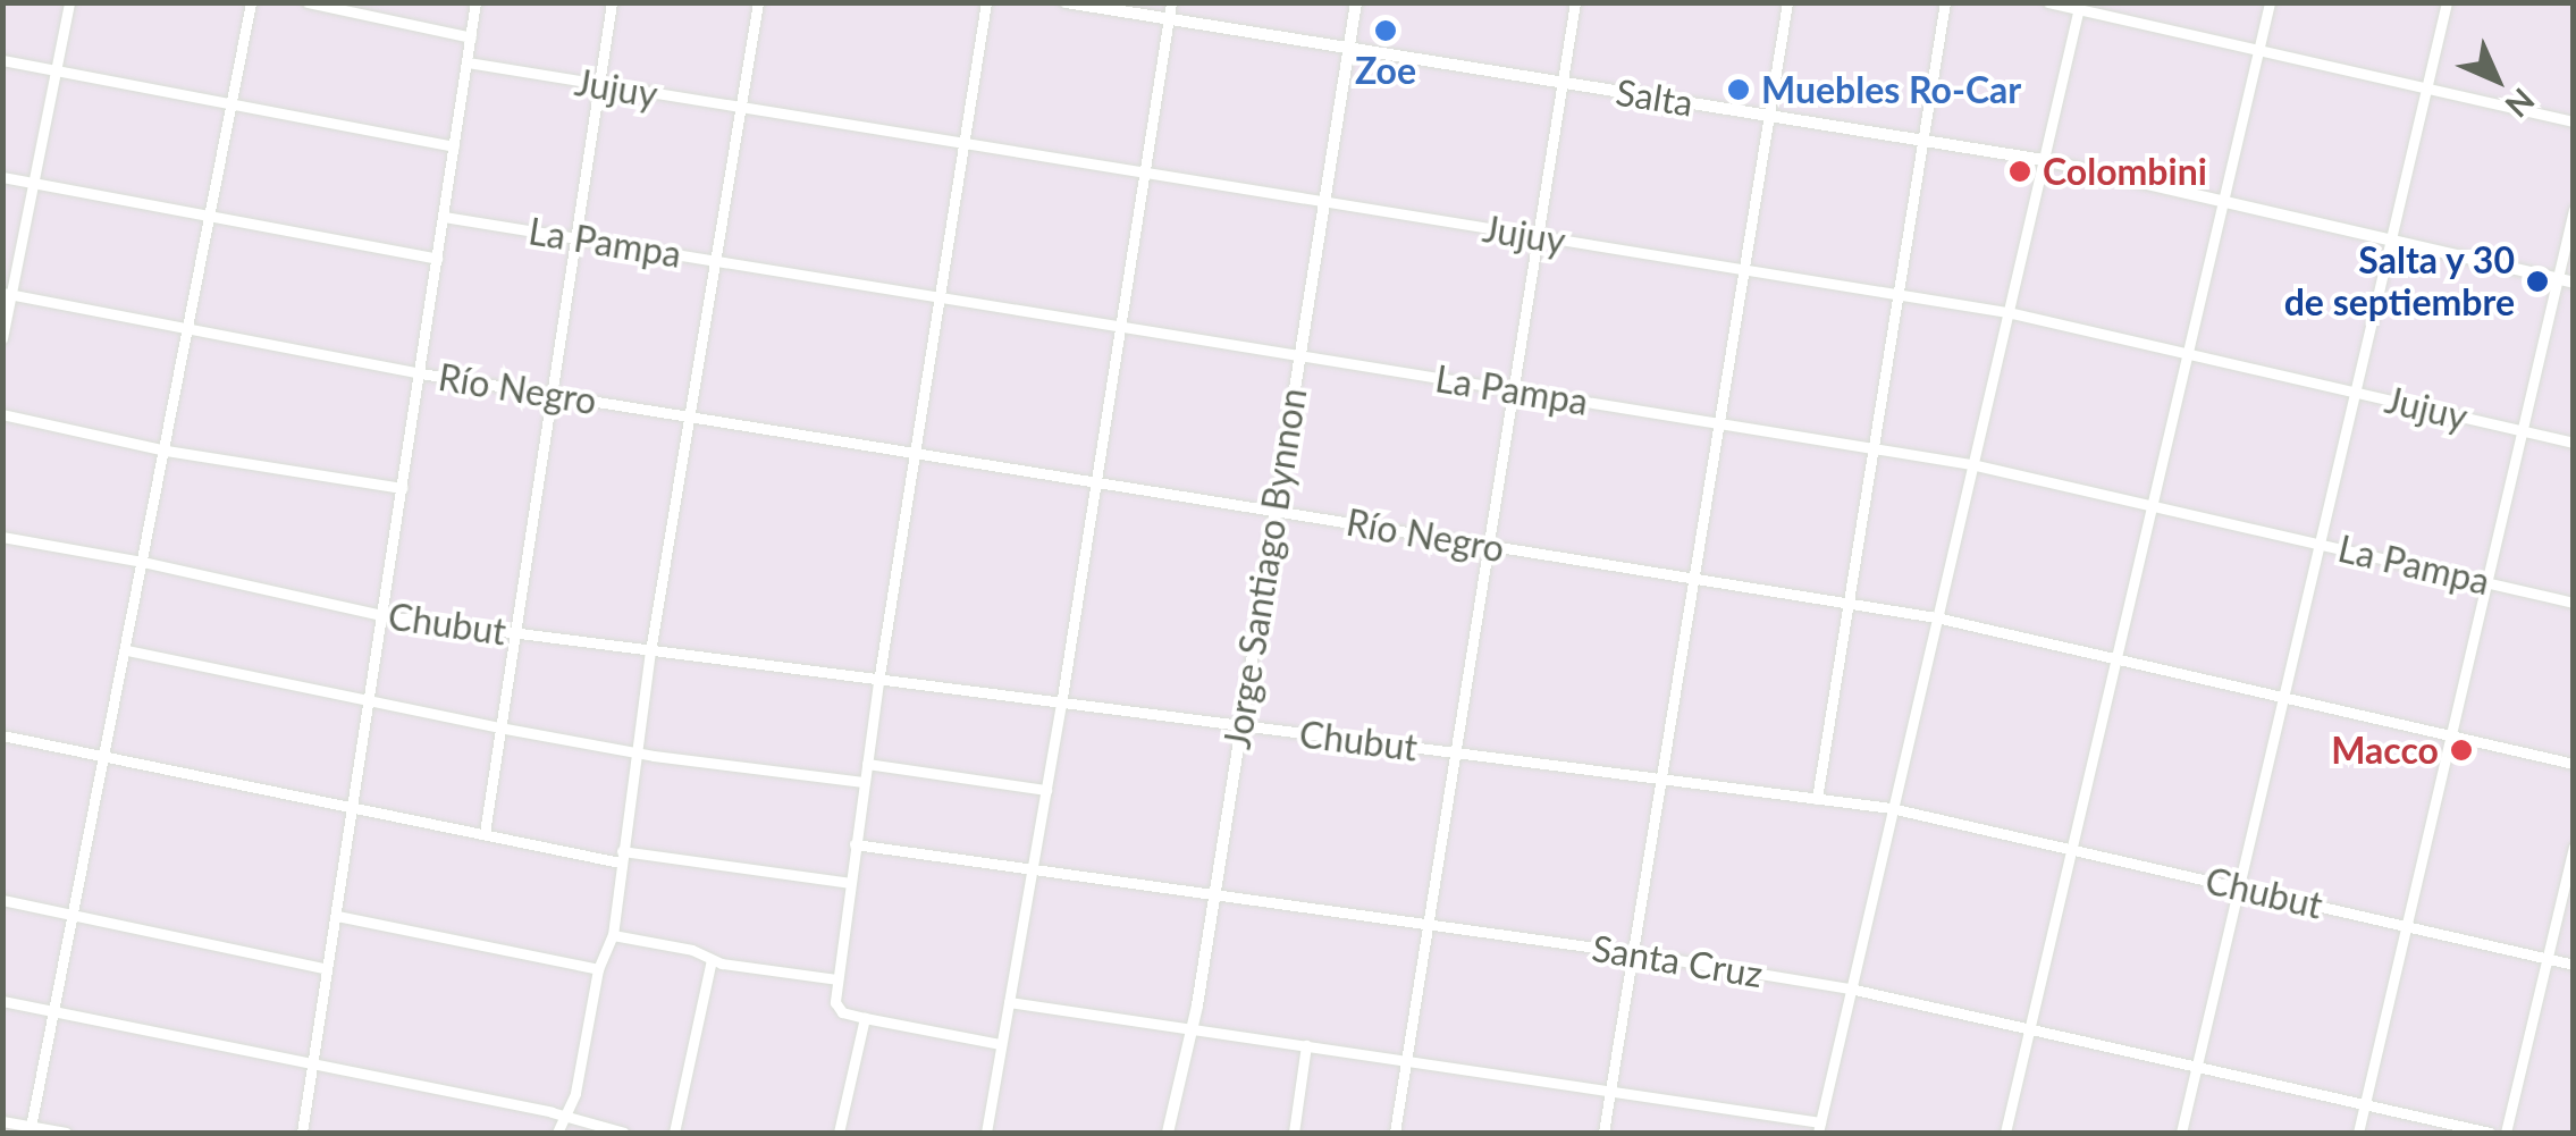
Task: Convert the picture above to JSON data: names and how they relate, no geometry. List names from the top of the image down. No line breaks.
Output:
{"streets":{"street":["Jujuy","Salta","La Pampa","Río Negro","Jorge Santiago Bynnon","Chubut","Santa Cruz"]},"crossings":[["Jujuy","Jorge Santiago Bynnon"],["Salta","Jorge Santiago Bynnon"],["La Pampa","Jorge Santiago Bynnon"],["Río Negro","Jorge Santiago Bynnon"],["Jorge Santiago Bynnon","Chubut"],["Jorge Santiago Bynnon","Santa Cruz"]],"places":["Zoe","Muebles Ro-Car","Colombini","Salta y 30 de septiembre","Macco"],"north":"bottom right"}
